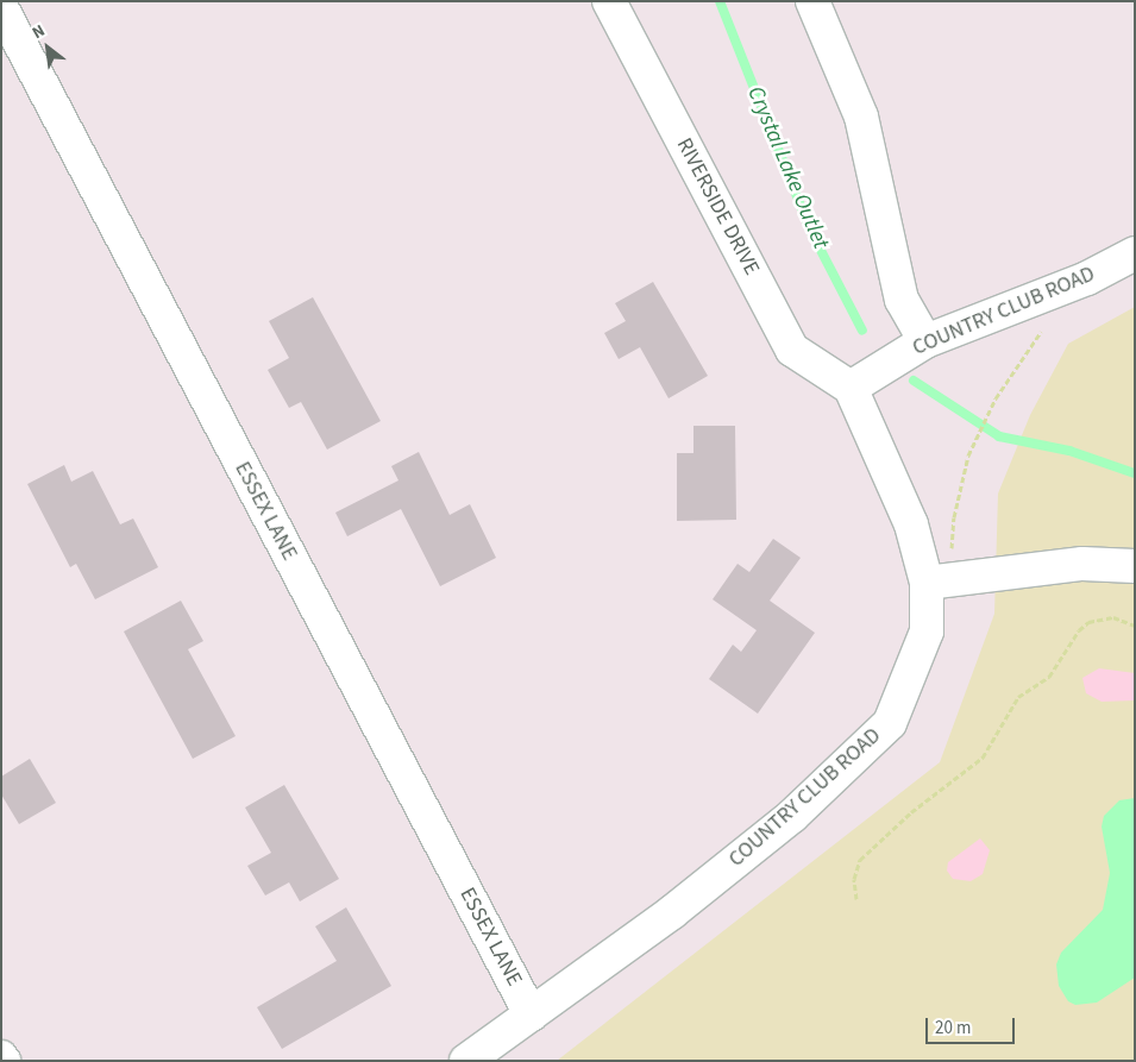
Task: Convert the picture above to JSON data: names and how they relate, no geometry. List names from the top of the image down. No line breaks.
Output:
{"streets":{"street":["RIVERSIDE DRIVE","COUNTRY CLUB ROAD","ESSEX LANE"]},"crossings":[["RIVERSIDE DRIVE","COUNTRY CLUB ROAD"],["COUNTRY CLUB ROAD","ESSEX LANE"]],"water":["Crystal Lake Outlet"],"scale_bar":"20 m","north":"top left"}
